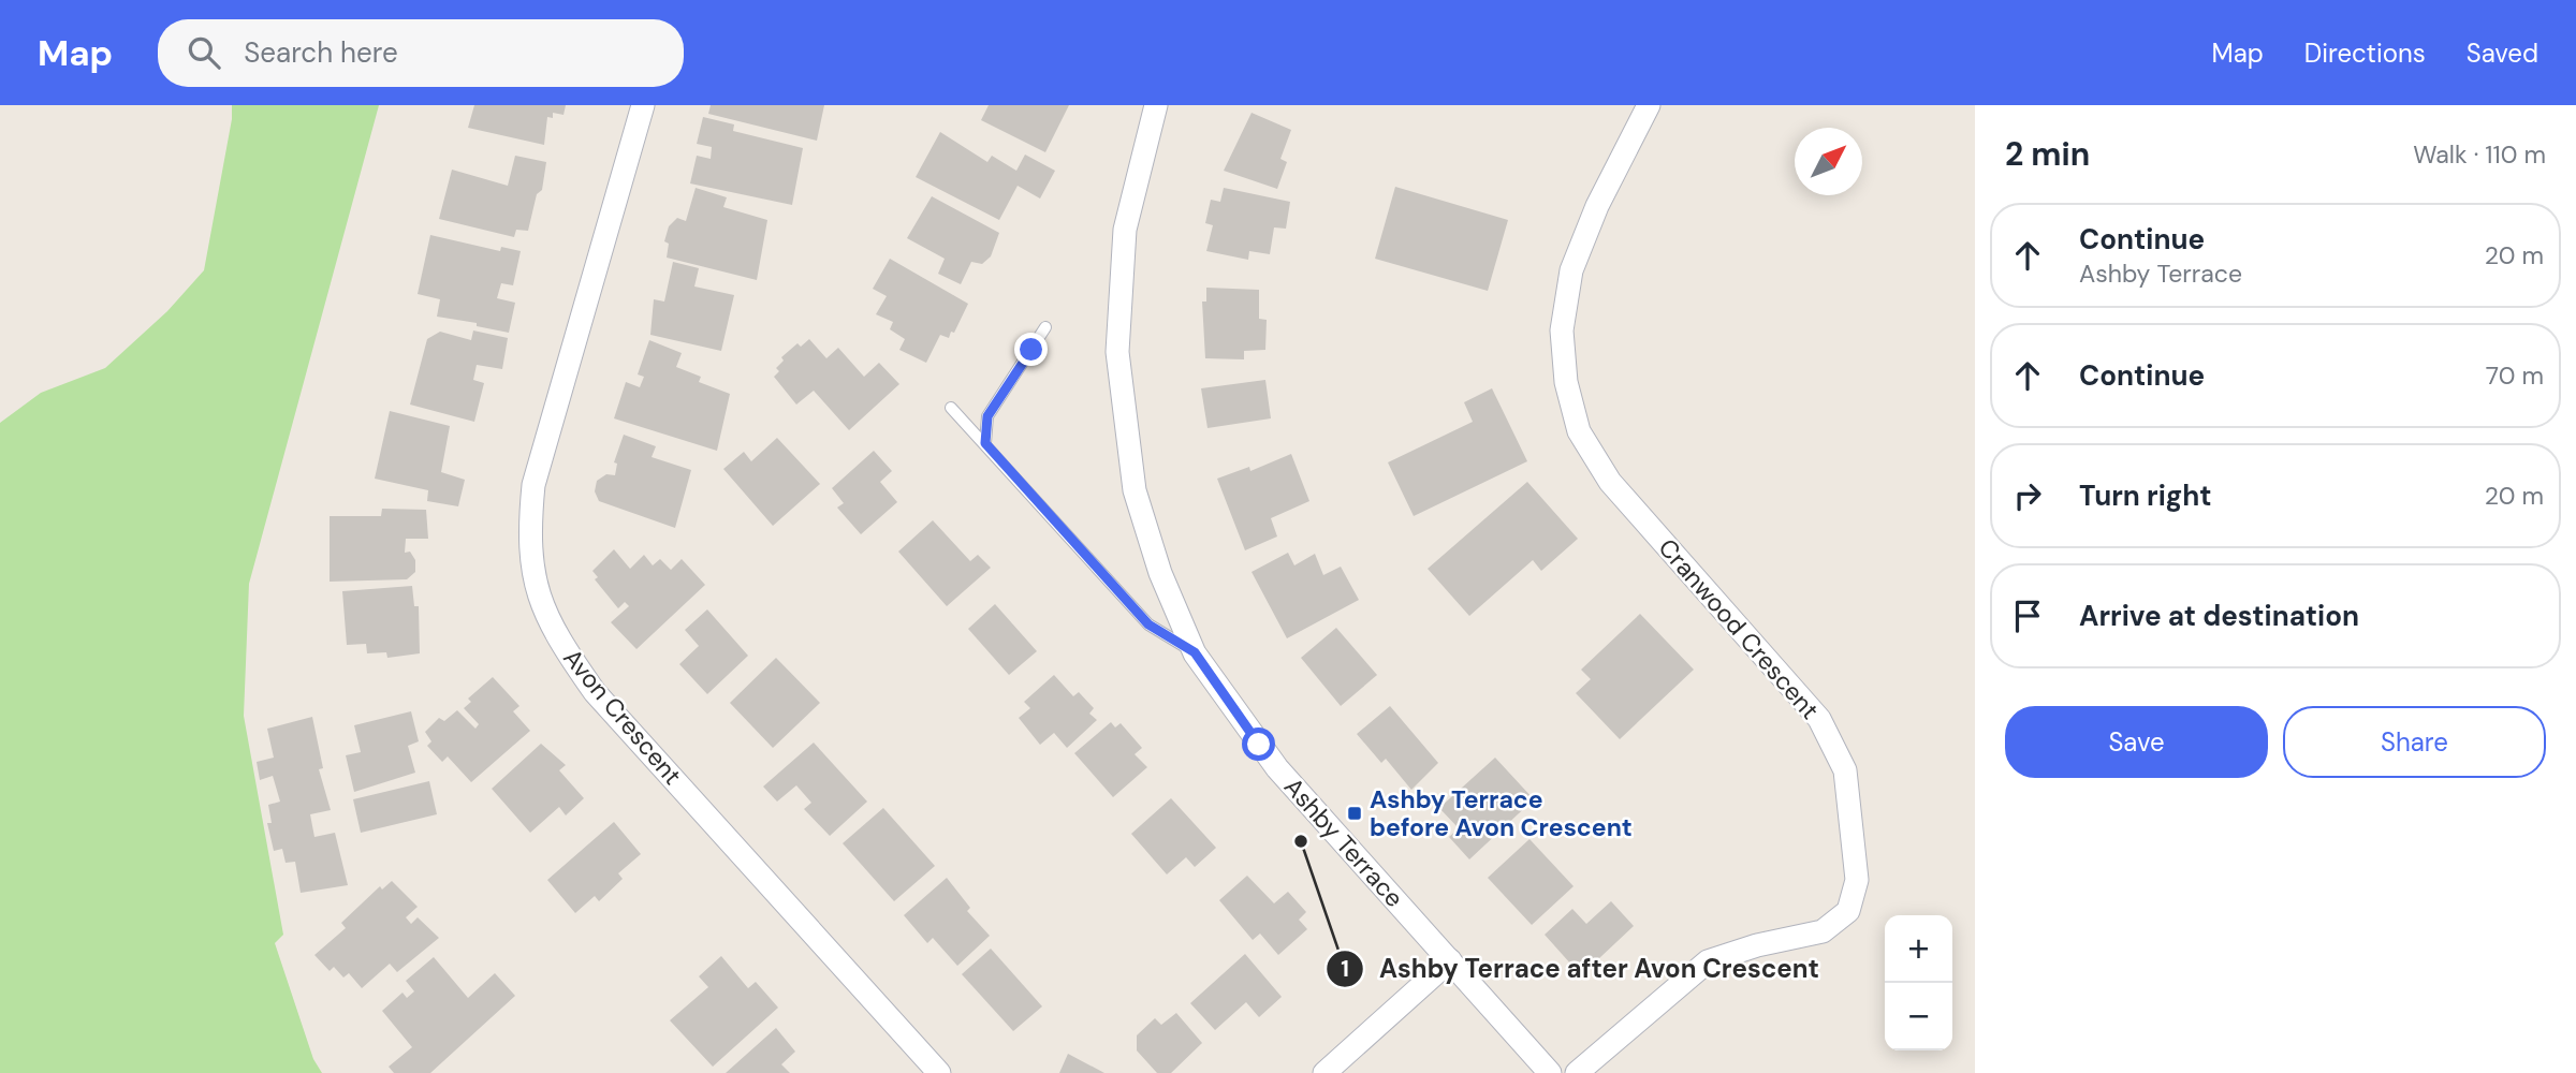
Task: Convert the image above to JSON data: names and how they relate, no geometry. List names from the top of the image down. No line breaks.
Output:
{"streets":{"street":["Cranwood Crescent","Avon Crescent","Ashby Terrace"]},"places":{"transit":["Ashby Terrace before Avon Crescent"],"other":["Ashby Terrace after Avon Crescent"]},"north":"top right","page":{"header":"Map","search":"Search here","nav":["Map","Directions","Saved"],"heading":["2 min","Walk · 110 m"],"list":[["Continue","Ashby Terrace","20 m"],["Continue","70 m"],["Turn right","20 m"],"Arrive at destination"],"buttons":["Save","Share"],"map_buttons":["+","−"]}}
